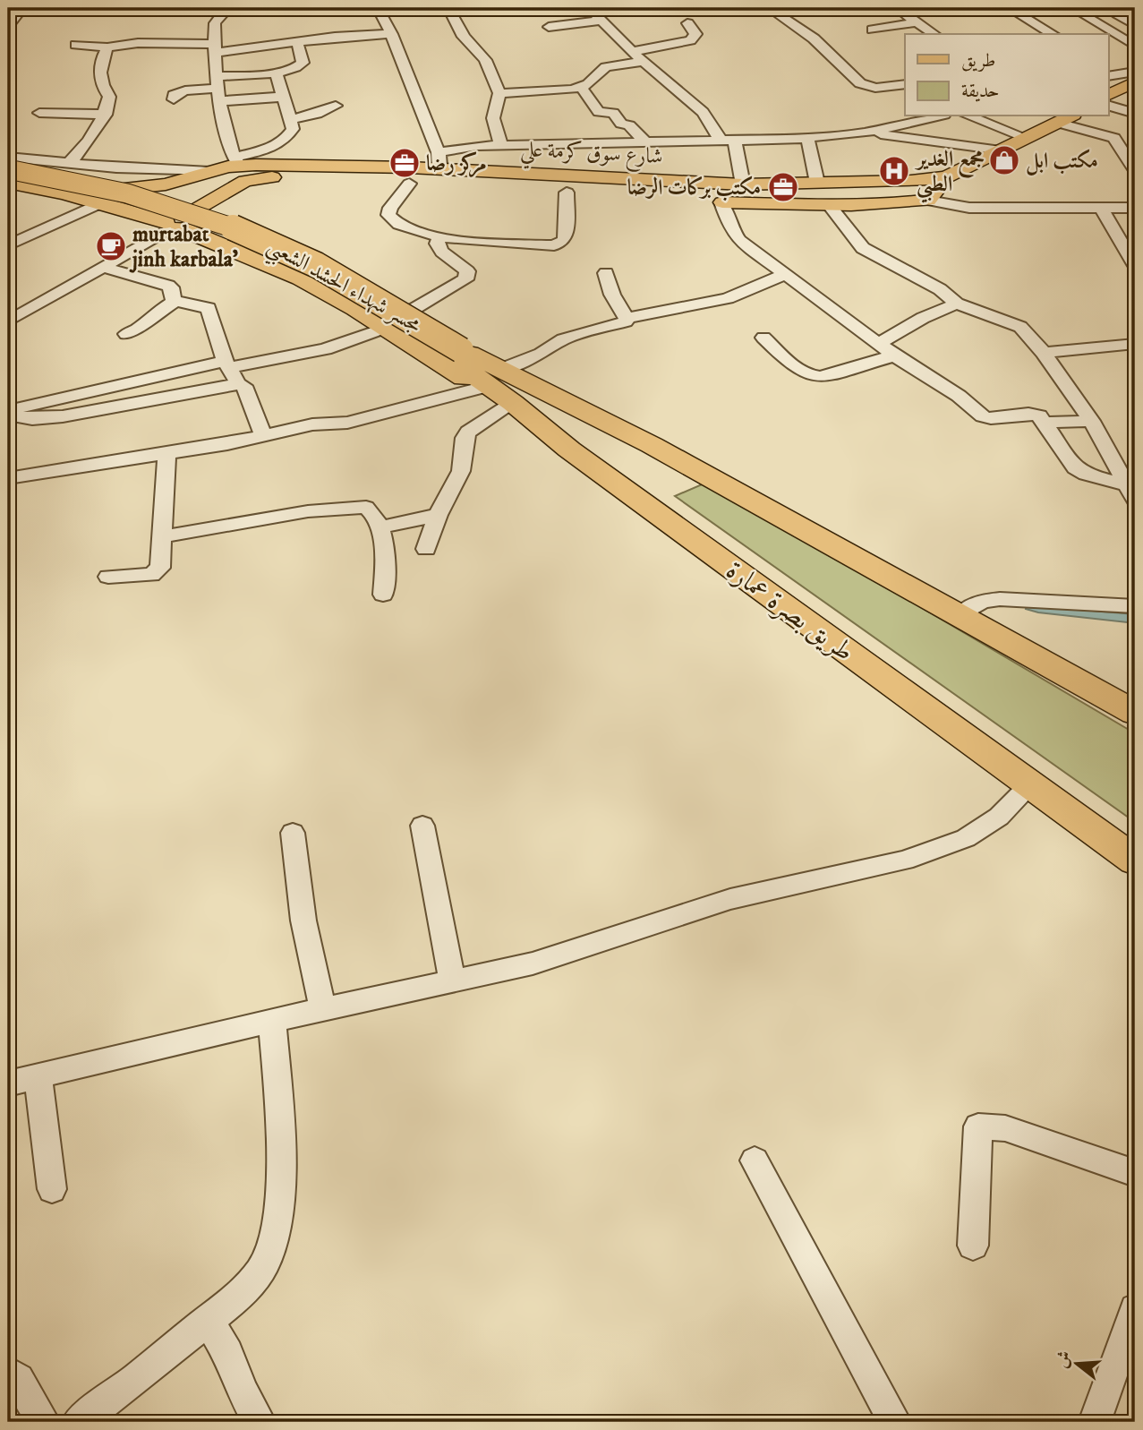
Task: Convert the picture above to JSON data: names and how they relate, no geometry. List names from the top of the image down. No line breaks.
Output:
{"streets":{"highway":["مجسر شهداء الحشد الشعبي","طريق بصرة عمارة"],"main road":["شارع سوق كرمة علي"]},"crossings":[["مجسر شهداء الحشد الشعبي","طريق بصرة عمارة"]],"places":{"shop":["مكتب ابل"],"office":["مركز رضا","مكتب بركات الرضا"],"hospital":["مجمع الغدير الطبي"],"cafe":["murtabat jinh karbala'"]},"legend":["طريق","حديقة"],"north":"left"}
